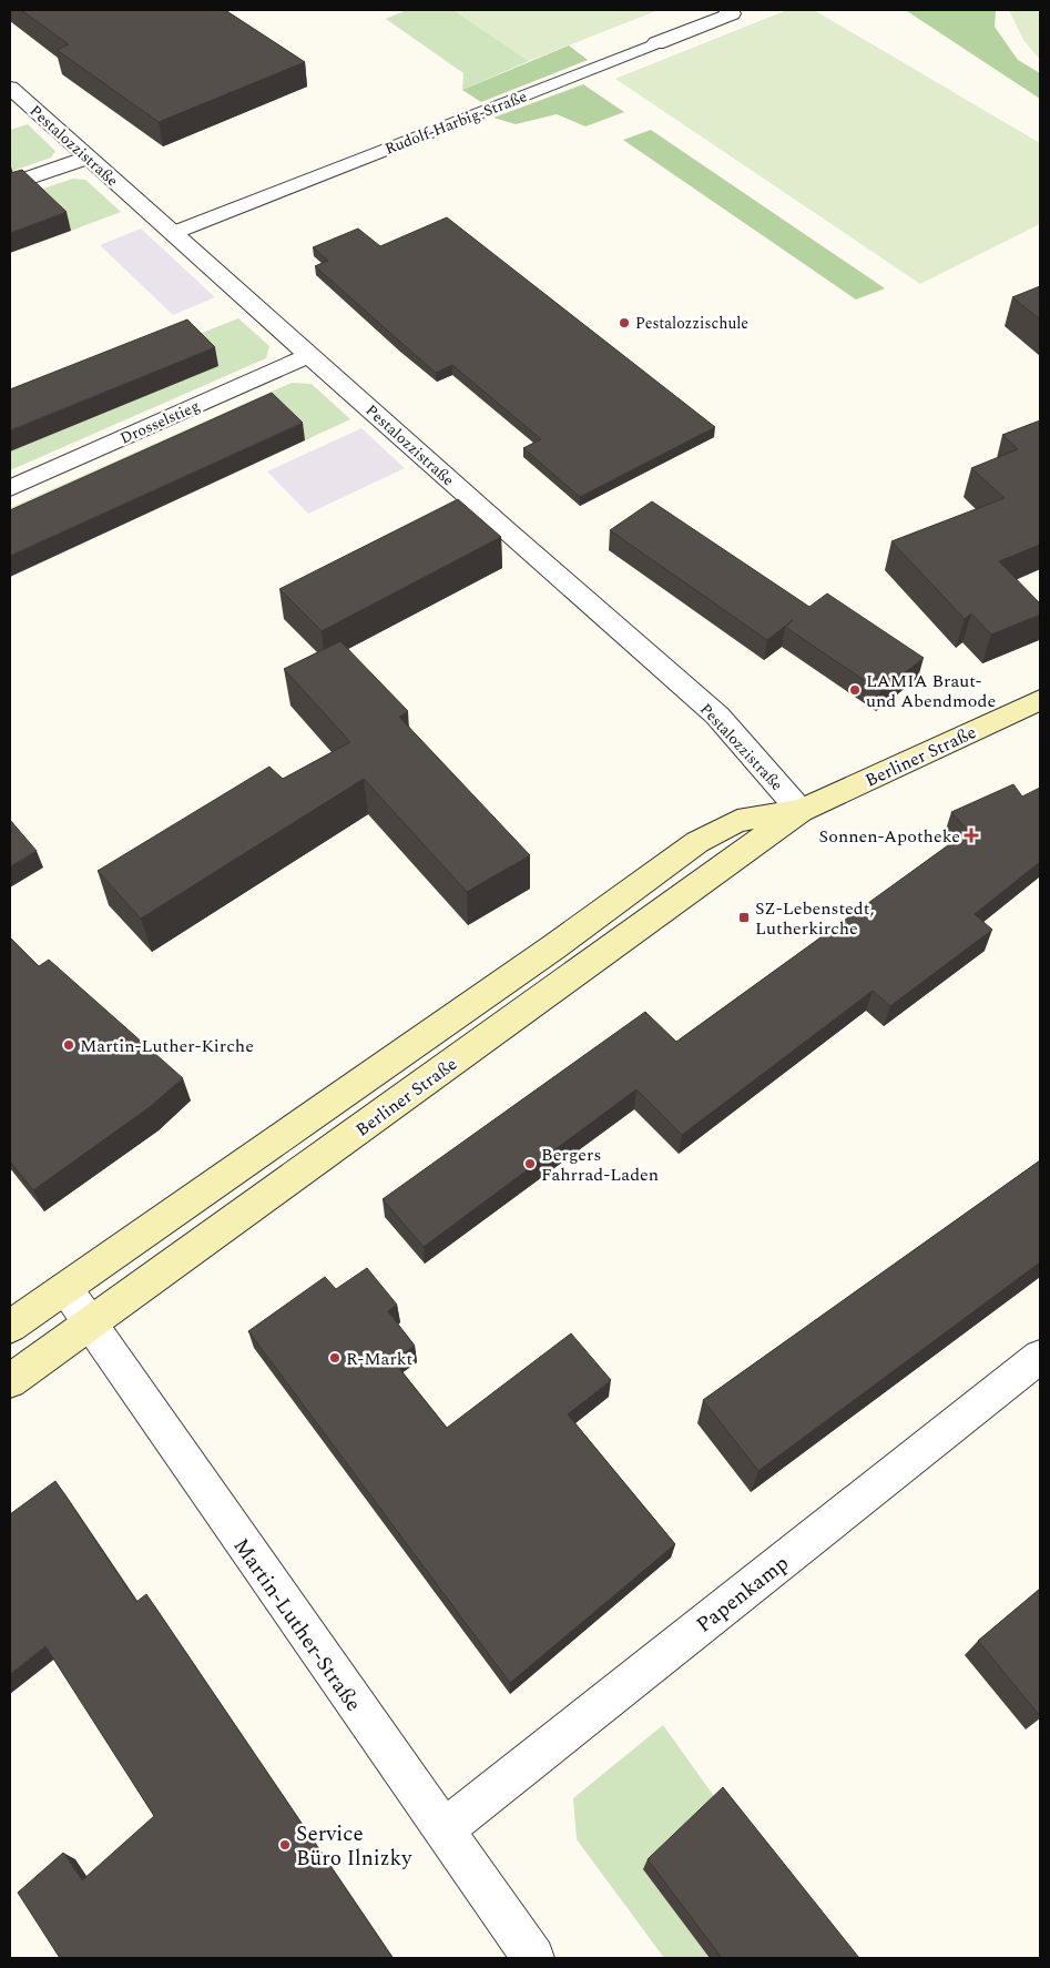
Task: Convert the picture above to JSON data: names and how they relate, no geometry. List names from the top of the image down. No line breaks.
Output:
{"streets":{"street":["Rudolf-Harbig-Straße","Pestalozzistraße","Drosselstieg","Berliner Straße","Papenkamp","Martin-Luther-Straße"]},"crossings":[["Rudolf-Harbig-Straße","Pestalozzistraße"],["Pestalozzistraße","Drosselstieg"],["Pestalozzistraße","Berliner Straße"],["Berliner Straße","Martin-Luther-Straße"],["Papenkamp","Martin-Luther-Straße"]],"places":{"other":["Pestalozzischule","LAMIA Braut- und Abendmode","Martin-Luther-Kirche","Bergers Fahrrad-Laden","R-Markt","Service Büro Ilnizky"],"health":["Sonnen-Apotheke"],"transit":["SZ-Lebenstedt, Lutherkirche"]}}
